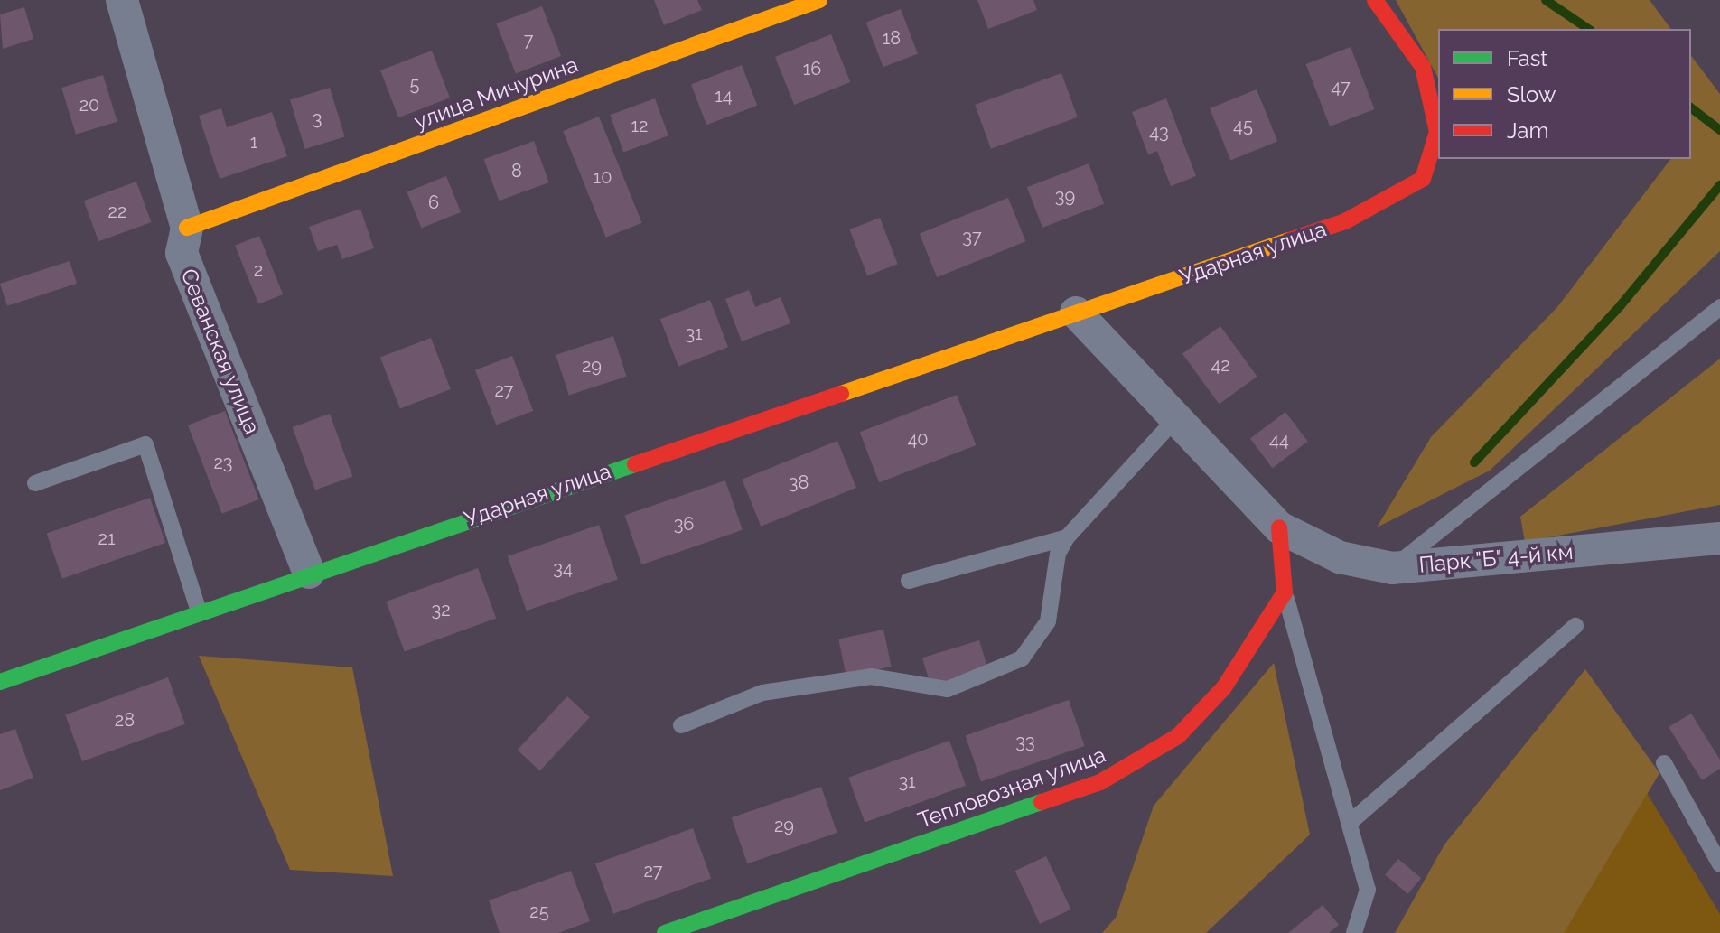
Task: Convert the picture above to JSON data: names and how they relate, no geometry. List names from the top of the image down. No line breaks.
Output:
{"streets":{"street":["улица Мичурина","Ударная улица","Севанская улица","Парк \"Б\" 4-й км","Тепловозная улица"]},"crossings":[["улица Мичурина","Севанская улица"],["Ударная улица","Севанская улица"]],"house_numbers":["18","7","16","5","47","14","20","3","12","45","43","1","8","10","39","6","22","37","2","31","42","29","27","40","44","23","38","36","21","34","32","28","33","31","29","27","25"],"legend":["Fast","Slow","Jam"]}
